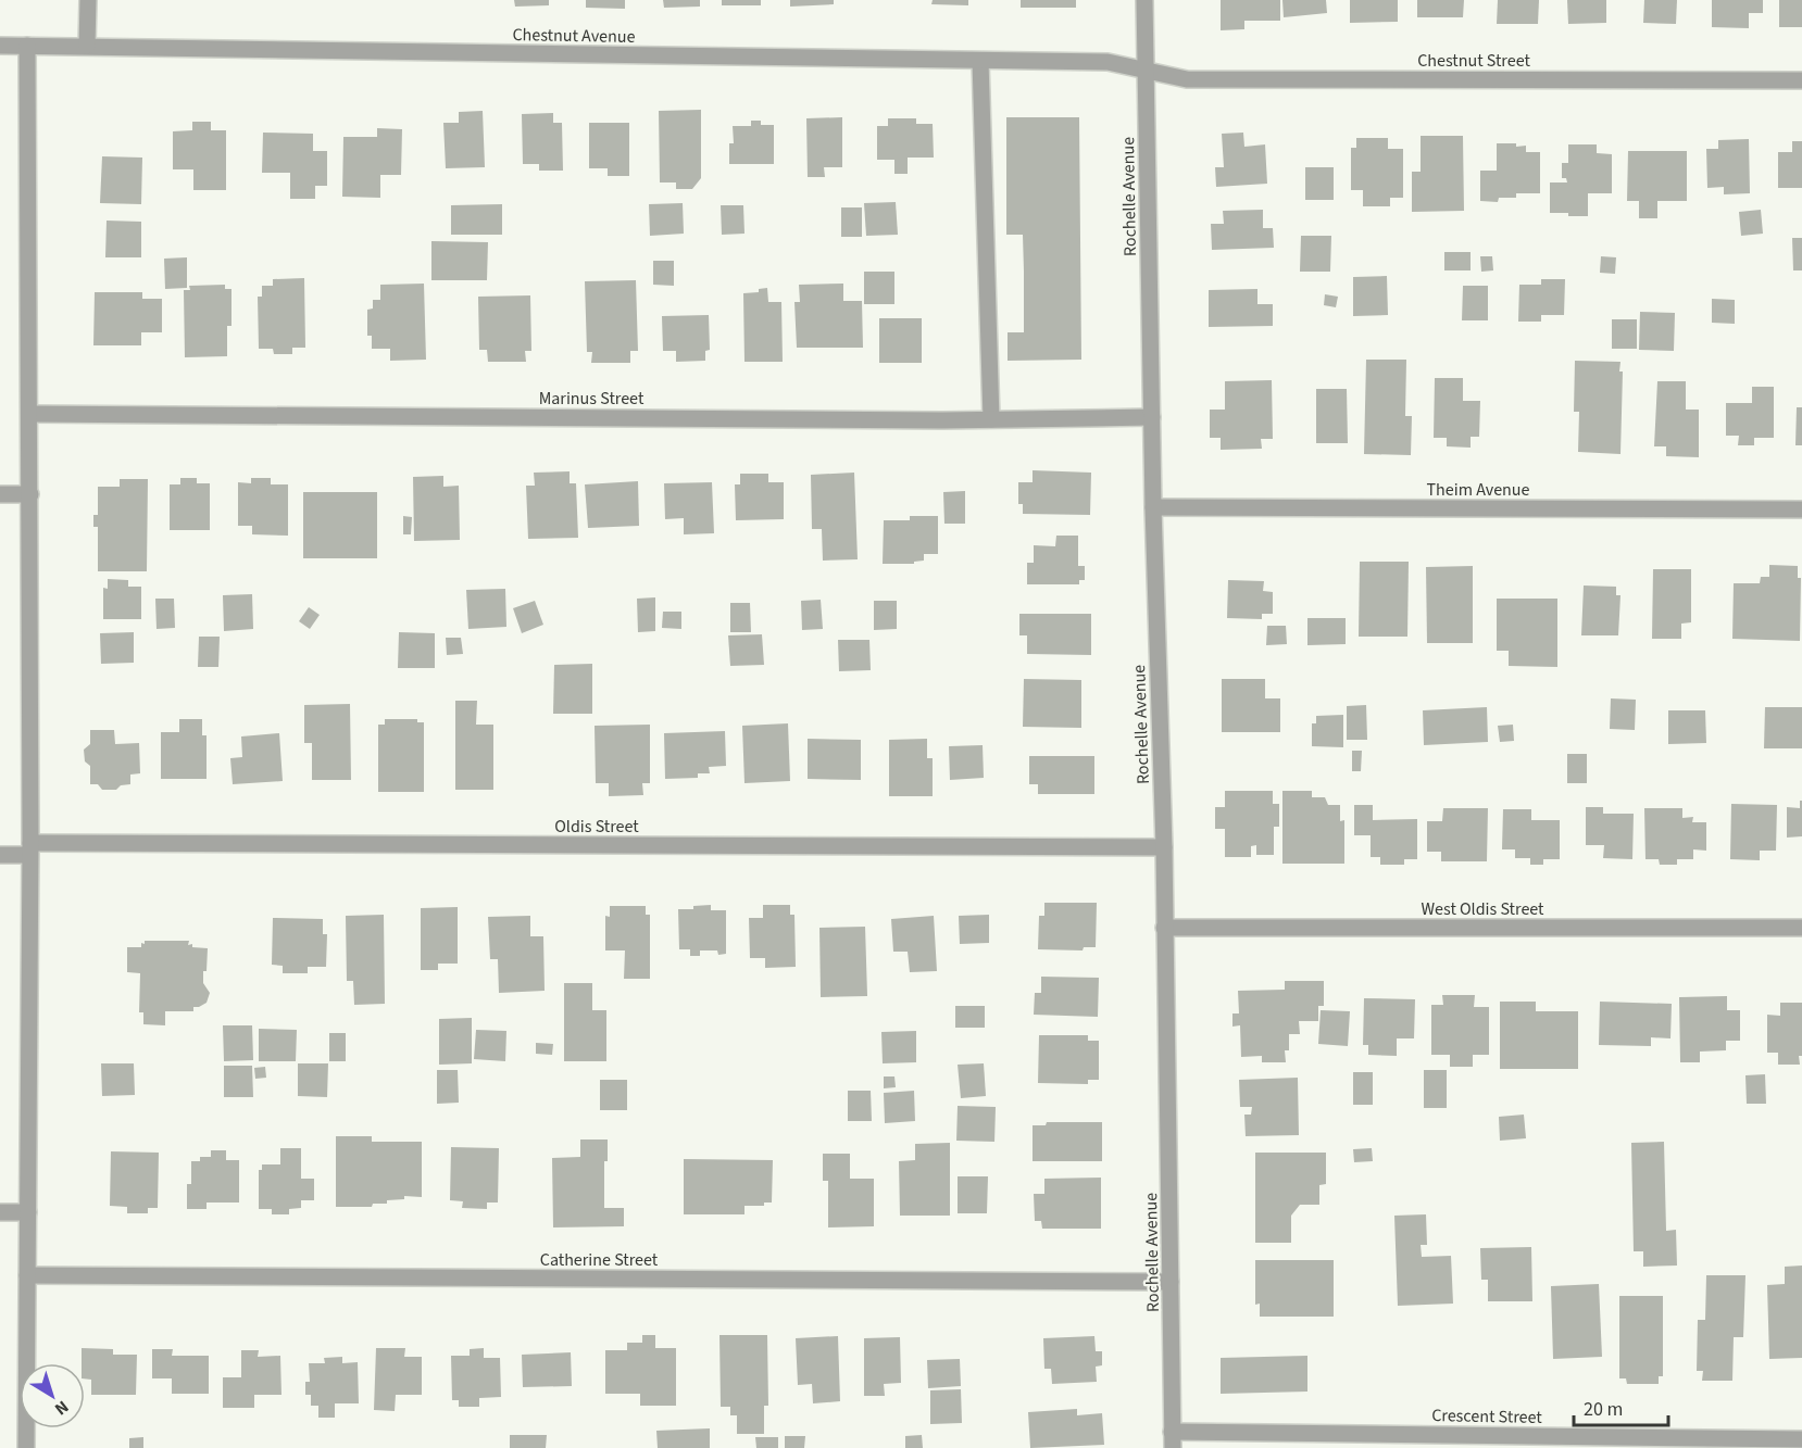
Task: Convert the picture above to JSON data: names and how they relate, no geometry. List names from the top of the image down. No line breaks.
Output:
{"streets":{"street":["Chestnut Avenue","Chestnut Street","Rochelle Avenue","Marinus Street","Theim Avenue","Oldis Street","West Oldis Street","Catherine Street","Crescent Street"]},"crossings":[["Chestnut Avenue","Chestnut Street"],["Chestnut Avenue","Rochelle Avenue"],["Chestnut Street","Rochelle Avenue"],["Rochelle Avenue","Marinus Street"],["Rochelle Avenue","Theim Avenue"],["Rochelle Avenue","Oldis Street"],["Rochelle Avenue","West Oldis Street"],["Rochelle Avenue","Catherine Street"],["Rochelle Avenue","Crescent Street"]],"scale_bar":"20 m","north":"bottom right"}
